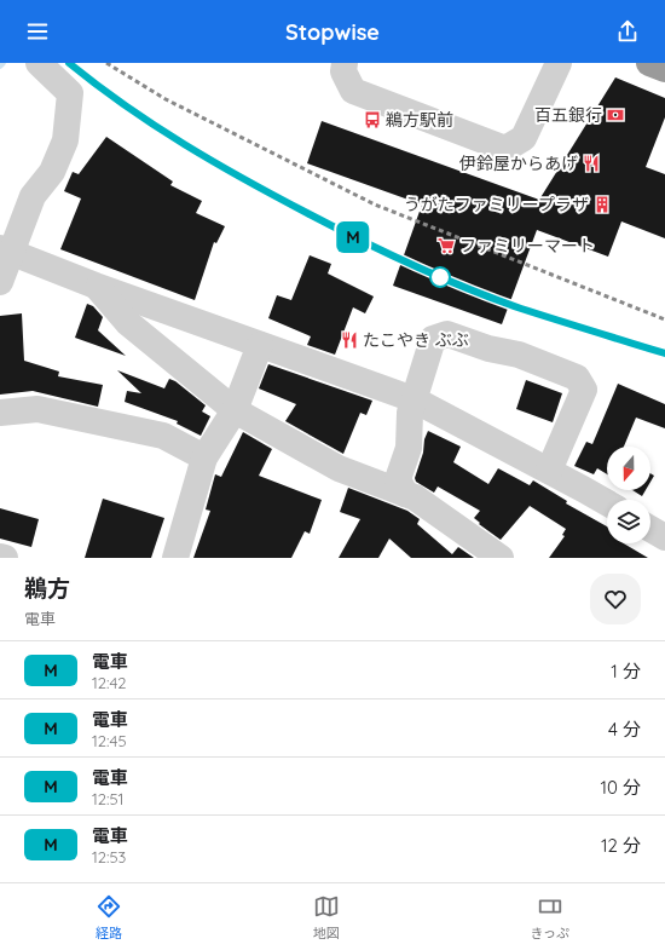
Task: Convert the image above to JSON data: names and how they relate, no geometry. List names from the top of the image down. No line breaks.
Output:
{"places":{"bank":["百五銀行"],"bus stop":["鵜方駅前"],"restaurant":["伊鈴屋からあげ","たこやき ぶぶ"],"building":["うがたファミリープラザ"],"supermarket":["ファミリーマート"]},"north":"bottom","page":{"header":"Stopwise","on_map":"M","heading":["鵜方","電車"],"list":[{"mark":"M","name":"電車","note":"12:42","value":"1 分"},{"mark":"M","name":"電車","note":"12:45","value":"4 分"},{"mark":"M","name":"電車","note":"12:51","value":"10 分"},{"mark":"M","name":"電車","note":"12:53","value":"12 分"}],"tabs":["経路","地図","きっぷ"]}}
